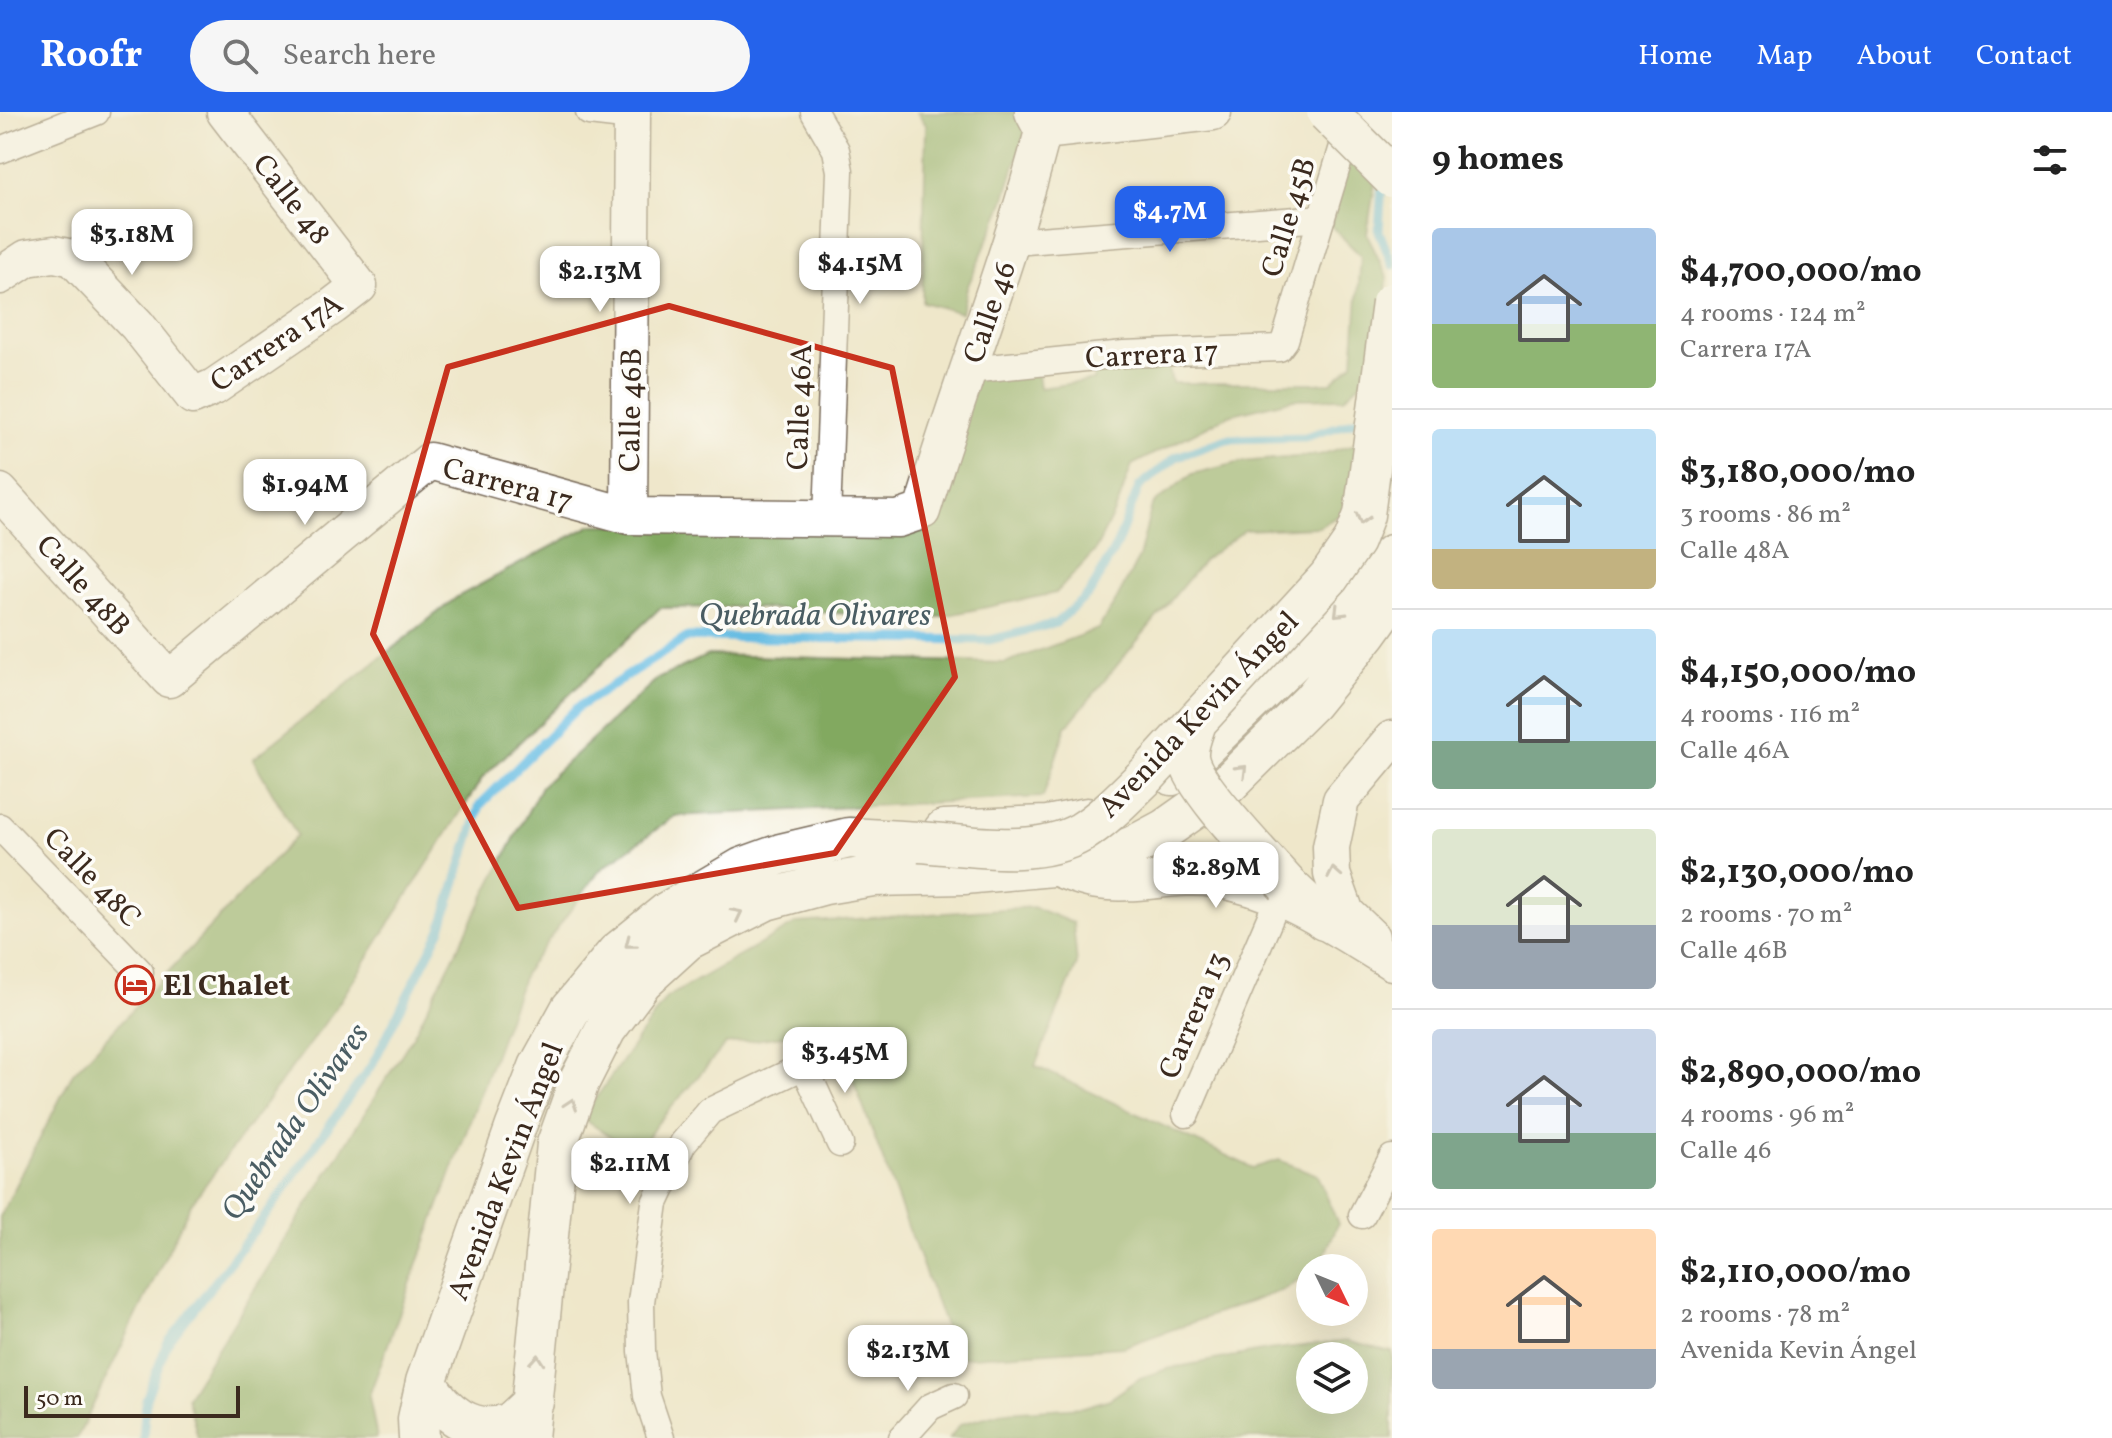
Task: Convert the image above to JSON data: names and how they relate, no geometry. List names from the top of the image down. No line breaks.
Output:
{"streets":{"main road":["Avenida Kevin Ángel"],"street":["Calle 48","Calle 45B","Calle 46","Carrera 17A","Carrera 17","Calle 46A","Calle 46B","Calle 48B","Calle 48C","Carrera 13"]},"crossings":[["Calle 48","Carrera 17A"],["Calle 45B","Carrera 17"],["Calle 46","Carrera 17"],["Carrera 17","Calle 46A"],["Carrera 17","Calle 46B"],["Carrera 17","Calle 48B"]],"water":["Quebrada Olivares"],"places":{"hotel":["El Chalet"]},"scale_bar":"50 m","north":"bottom right","page":{"header":"Roofr","search":"Search here","nav":["Home","Map","About","Contact"],"heading":"9 homes","price":["$4.7M","$3.18M","$4.15M","$2.13M","$1.94M","$2.89M","$3.45M","$2.11M","$2.13M"],"list":[{"name":"$4,700,000/mo","note":"4 rooms · 124 m² · Carrera 17A"},{"name":"$3,180,000/mo","note":"3 rooms · 86 m² · Calle 48A"},{"name":"$4,150,000/mo","note":"4 rooms · 116 m² · Calle 46A"},{"name":"$2,130,000/mo","note":"2 rooms · 70 m² · Calle 46B"},{"name":"$2,890,000/mo","note":"4 rooms · 96 m² · Calle 46"},{"name":"$2,110,000/mo","note":"2 rooms · 78 m² · Avenida Kevin Ángel"}],"scale":"50 m"}}
